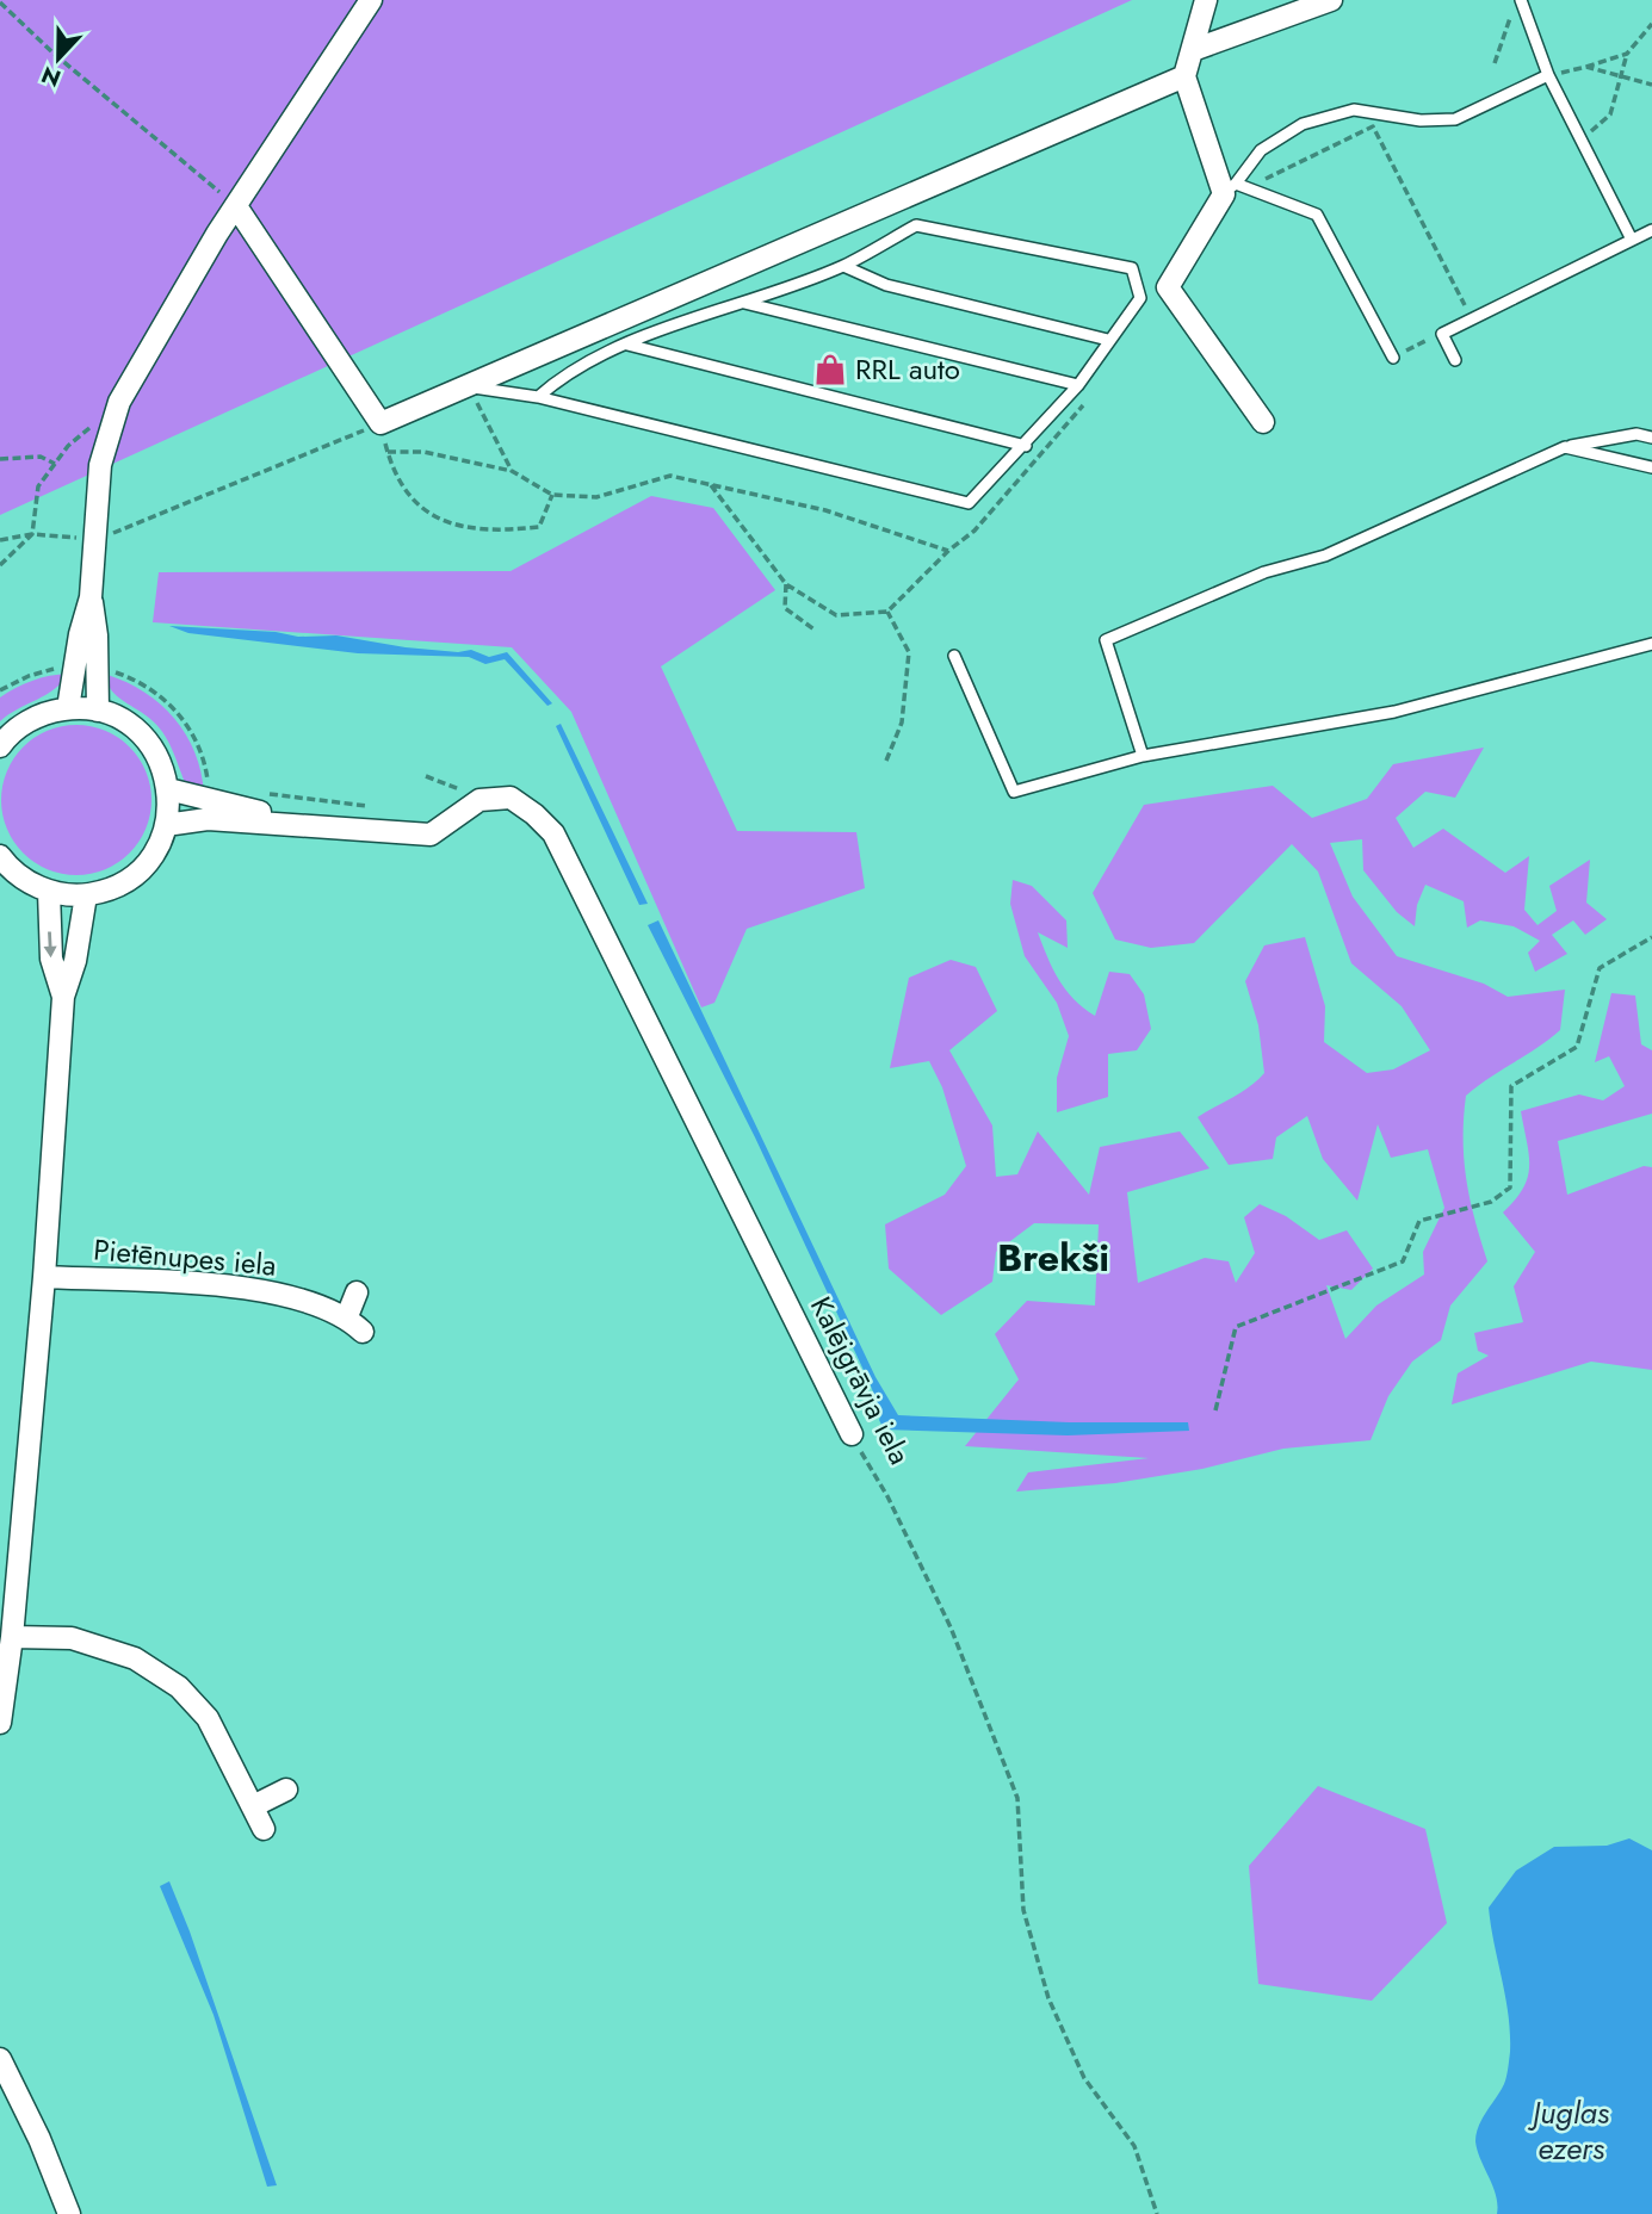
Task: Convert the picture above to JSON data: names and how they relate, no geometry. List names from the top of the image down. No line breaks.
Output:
{"streets":{"street":["Pietēnupes iela","Kalējgrāvja iela"]},"districts":["Brekši"],"water":["Juglas ezers"],"places":{"shop":["RRL auto"]},"north":"bottom"}
